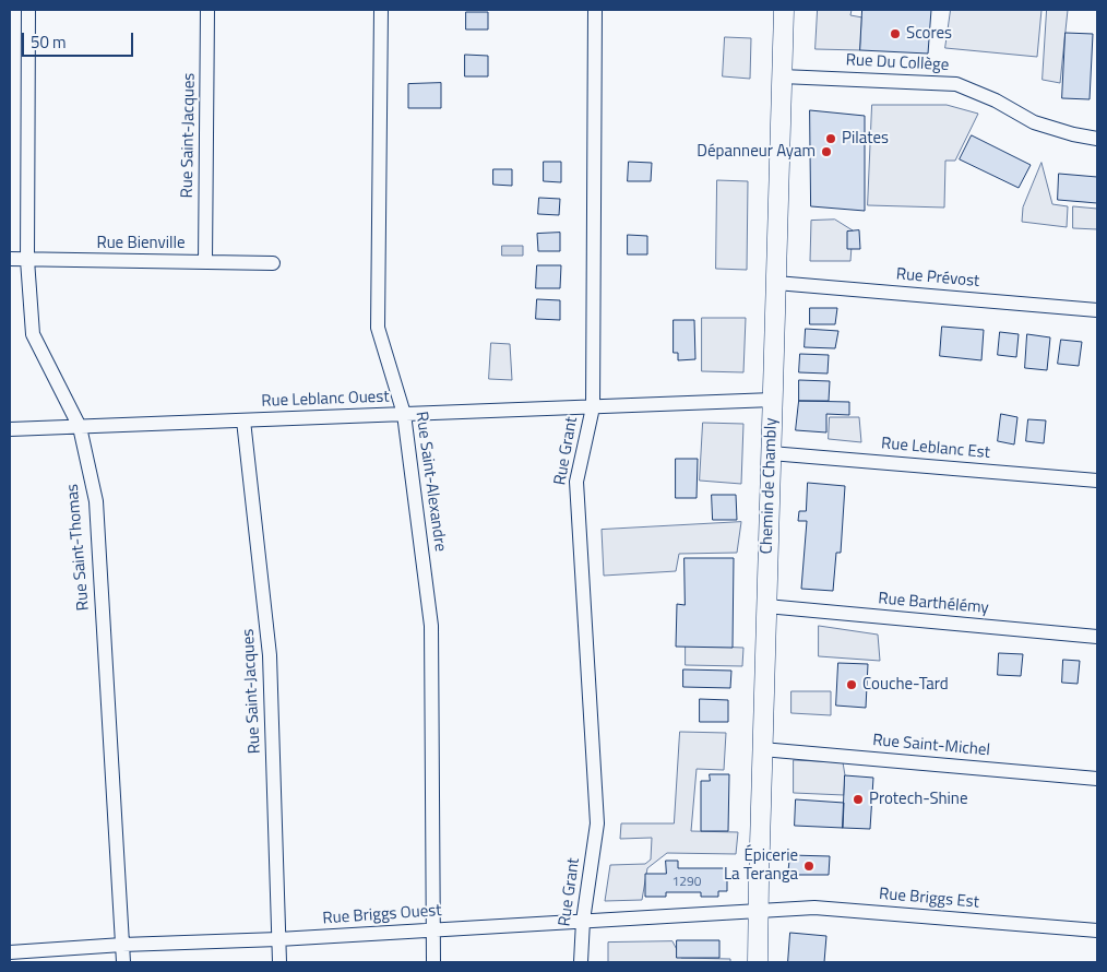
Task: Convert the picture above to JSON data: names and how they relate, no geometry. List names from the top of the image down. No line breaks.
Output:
{"streets":{"main road":["Chemin de Chambly"],"street":["Rue Du Collège","Rue Saint-Jacques","Rue Bienville","Rue Prévost","Rue Leblanc Ouest","Rue Leblanc Est","Rue Grant","Rue Saint-Alexandre","Rue Saint-Thomas","Rue Barthélémy","Rue Saint-Michel","Rue Briggs Est","Rue Briggs Ouest"]},"crossings":[["Rue Du Collège","Chemin de Chambly"],["Rue Saint-Jacques","Rue Bienville"],["Rue Saint-Jacques","Rue Leblanc Ouest"],["Rue Saint-Jacques","Rue Briggs Ouest"],["Rue Bienville","Rue Saint-Thomas"],["Rue Prévost","Chemin de Chambly"],["Rue Leblanc Ouest","Rue Grant"],["Rue Leblanc Ouest","Rue Saint-Alexandre"],["Rue Leblanc Ouest","Chemin de Chambly"],["Rue Leblanc Ouest","Rue Saint-Thomas"],["Rue Leblanc Est","Chemin de Chambly"],["Rue Grant","Rue Briggs Ouest"],["Rue Saint-Alexandre","Rue Briggs Ouest"],["Chemin de Chambly","Rue Barthélémy"],["Chemin de Chambly","Rue Saint-Michel"],["Chemin de Chambly","Rue Briggs Est"],["Chemin de Chambly","Rue Briggs Ouest"],["Rue Saint-Thomas","Rue Briggs Ouest"],["Rue Briggs Est","Rue Briggs Ouest"]],"places":["Scores","Pilates","Dépanneur Ayam","Couche-Tard","Protech-Shine","Épicerie La Teranga"],"house_numbers":["1290"],"scale_bar":"50 m"}
